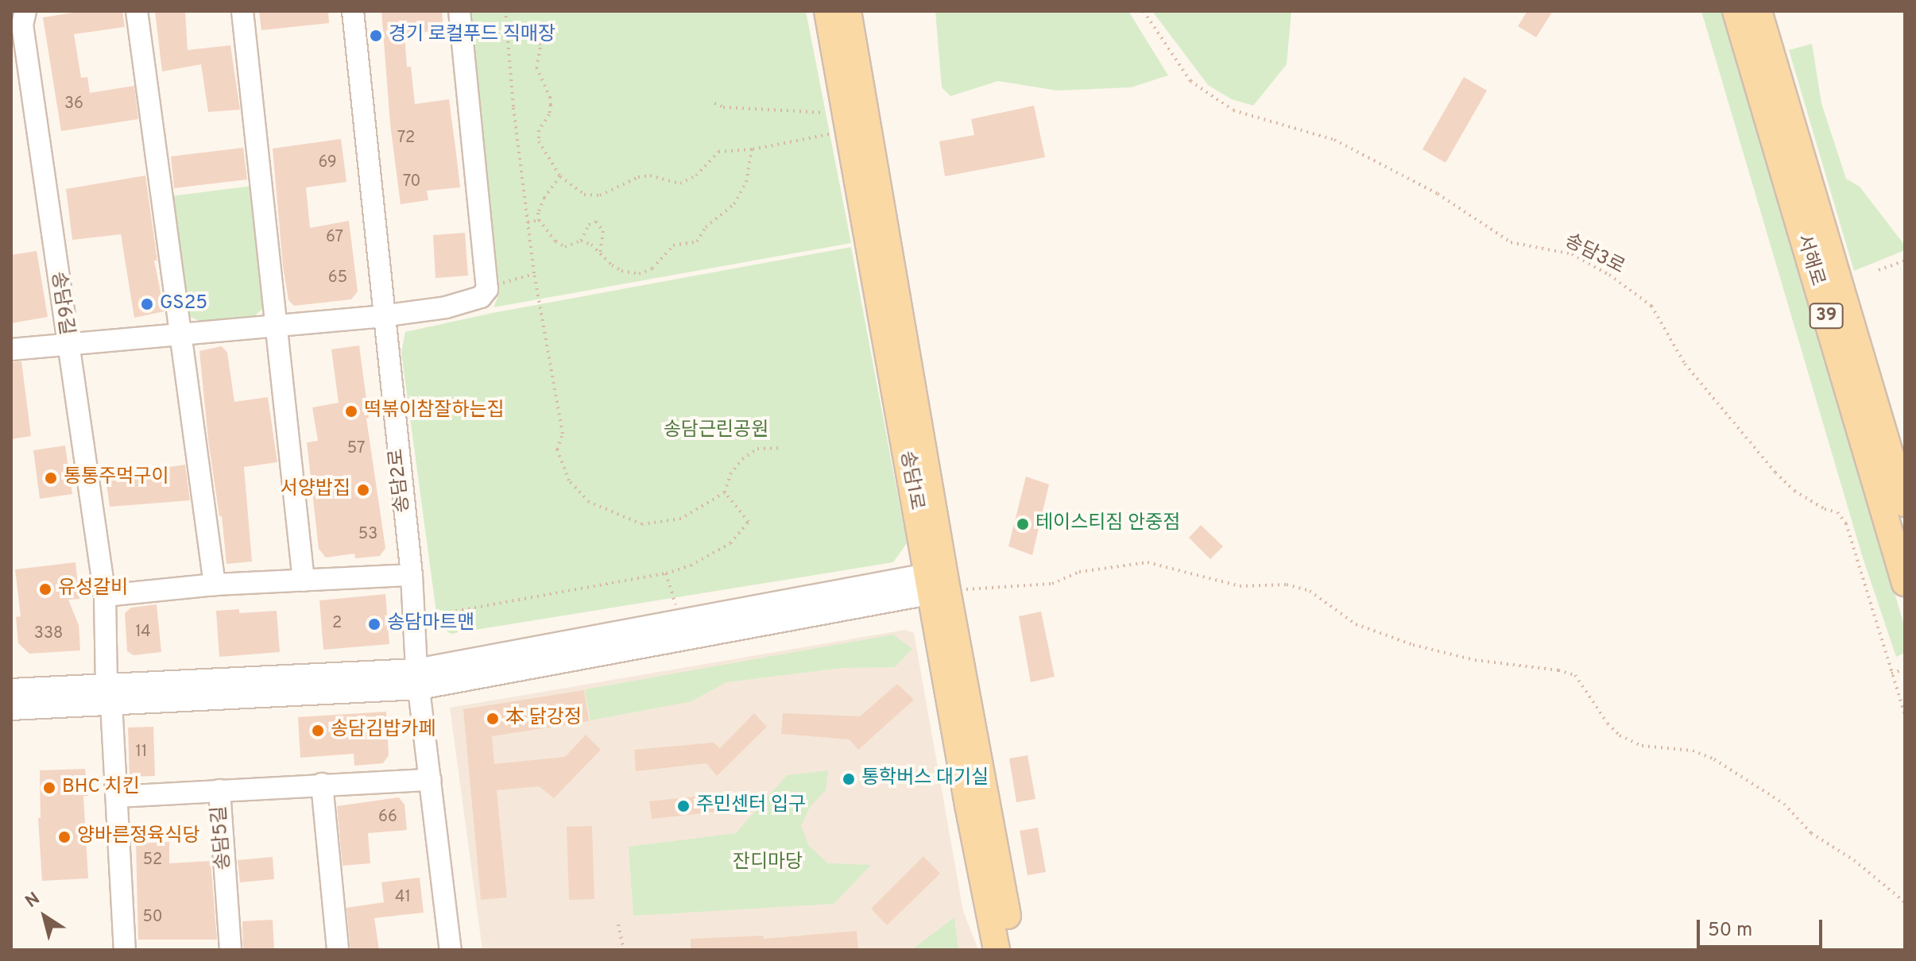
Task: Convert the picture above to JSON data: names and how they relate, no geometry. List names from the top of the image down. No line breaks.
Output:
{"streets":{"main road":["서해로","39","송담1로"],"street":["송담6길","송담2로","송담5길"],"path":["송담3로"]},"crossings":[["송담2로","송담5길"]],"parks":["송담근린공원","잔디마당"],"places":["경기 로컬푸드 직매장","GS25","떡볶이참잘하는집","통통주먹구이","서양밥집","테이스티짐 안중점","유성갈비","송담마트맨","本 닭강정","송담김밥카페","통학버스 대기실","BHC 치킨","주민센터 입구","양바른정육식당"],"house_numbers":["36","72","69","70","67","65","57","53","2","14","338","11","66","52","41","50"],"scale_bar":"50 m","north":"top left"}
